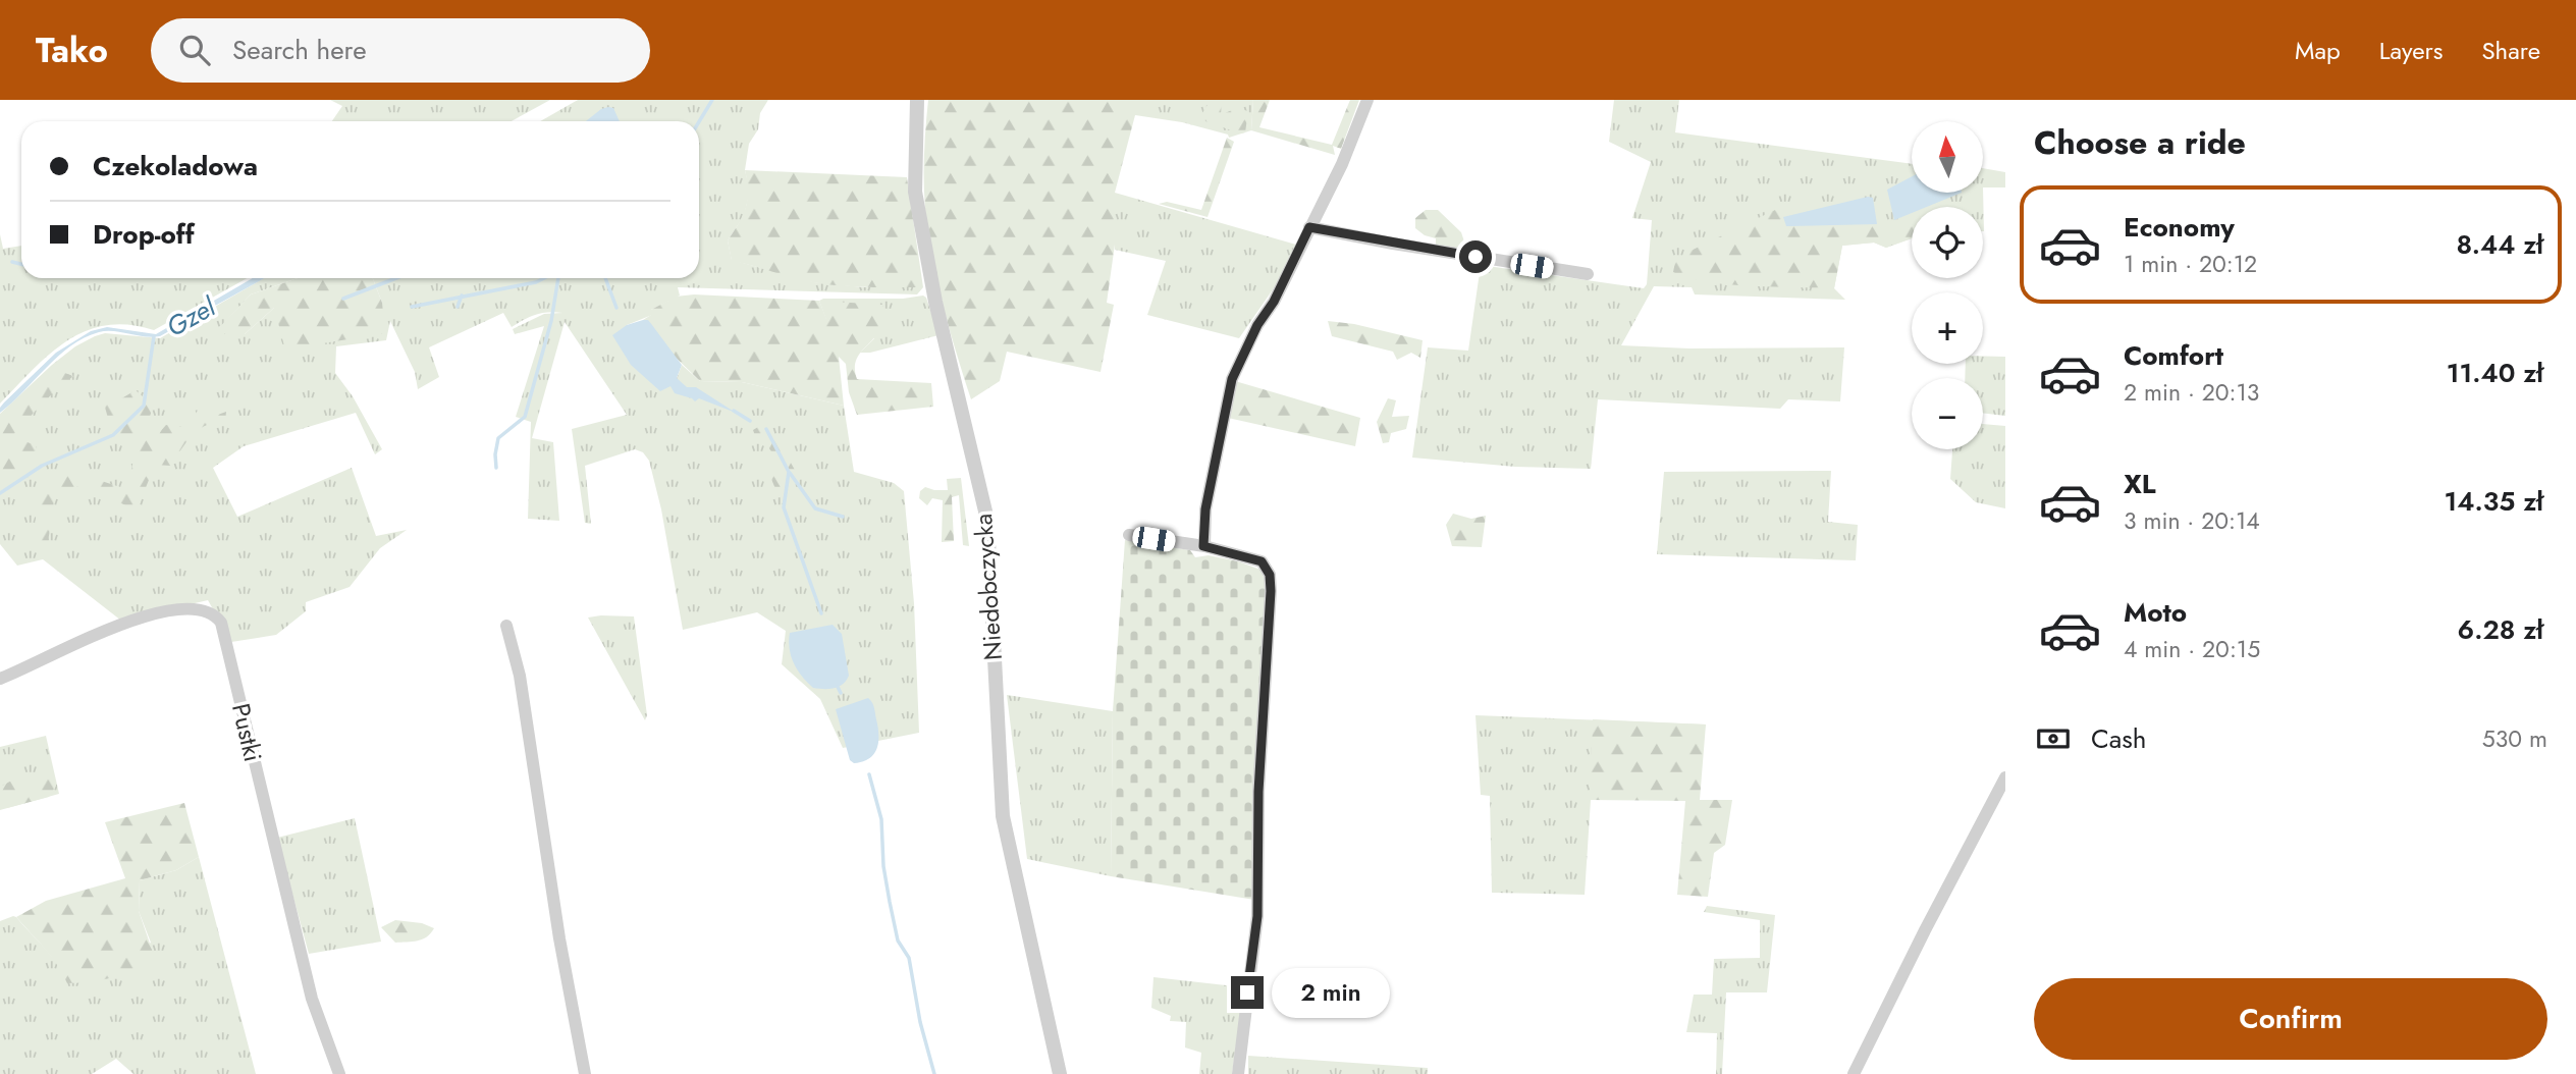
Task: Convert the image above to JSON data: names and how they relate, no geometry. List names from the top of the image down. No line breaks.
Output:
{"streets":{"street":["Niedobczycka","Pustki"]},"water":["Gzel"],"north":"top","page":{"header":"Tako","search":"Search here","nav":["Map","Layers","Share"],"heading":"Choose a ride","map_buttons":["+","−"],"banner":["Czekoladowa","Drop-off"],"list":[{"name":"Economy","note":"1 min · 20:12","value":"8.44 zł"},{"name":"Comfort","note":"2 min · 20:13","value":"11.40 zł"},{"name":"XL","note":"3 min · 20:14","value":"14.35 zł"},{"name":"Moto","note":"4 min · 20:15","value":"6.28 zł"}],"pay":["Cash","530 m"],"buttons":"Confirm","bubble":"2 min"}}
